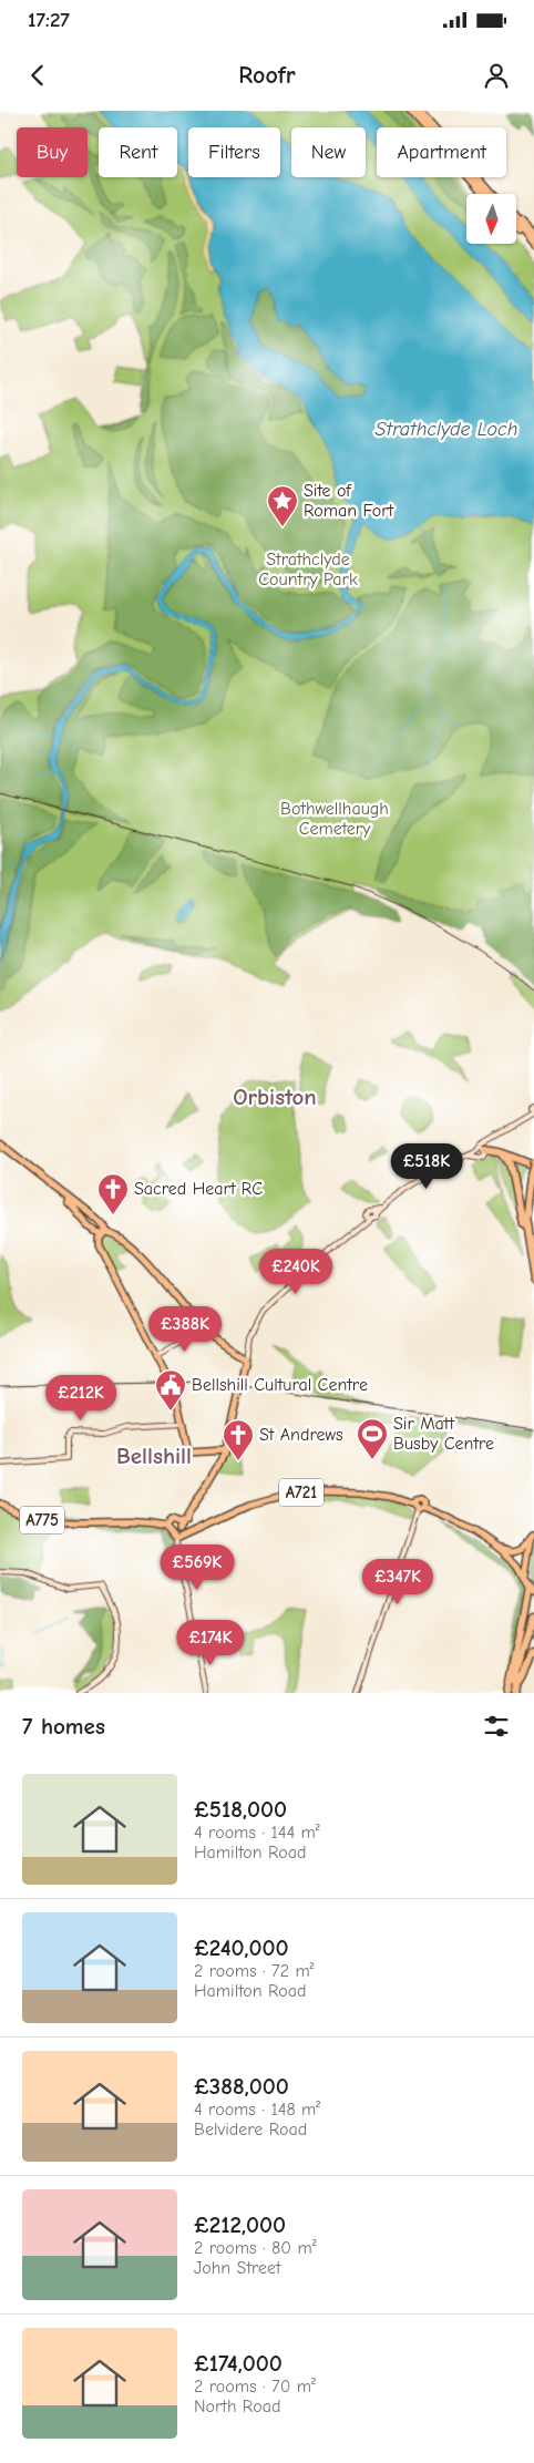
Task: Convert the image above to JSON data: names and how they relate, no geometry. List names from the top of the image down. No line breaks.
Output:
{"streets":{"main road":["A721","A775"]},"districts":["Orbiston","Bellshill"],"water":["Strathclyde Loch"],"parks":["Strathclyde Country Park","Bothwellhaugh Cemetery"],"places":{"place":["Site of Roman Fort"],"church":["Sacred Heart RC","St Andrews"],"public building":["Bellshill Cultural Centre"],"sports":["Sir Matt Busby Centre"]},"north":"bottom","page":{"status":"17:27","header":"Roofr","chip":["Buy","Rent","Filters","New","Apartment"],"price":["£518K","£240K","£388K","£212K","£569K","£347K","£174K"],"heading":"7 homes","list":[{"name":"£518,000","note":"4 rooms · 144 m² · Hamilton Road"},{"name":"£240,000","note":"2 rooms · 72 m² · Hamilton Road"},{"name":"£388,000","note":"4 rooms · 148 m² · Belvidere Road"},{"name":"£212,000","note":"2 rooms · 80 m² · John Street"},{"name":"£174,000","note":"2 rooms · 70 m² · North Road"}]}}
